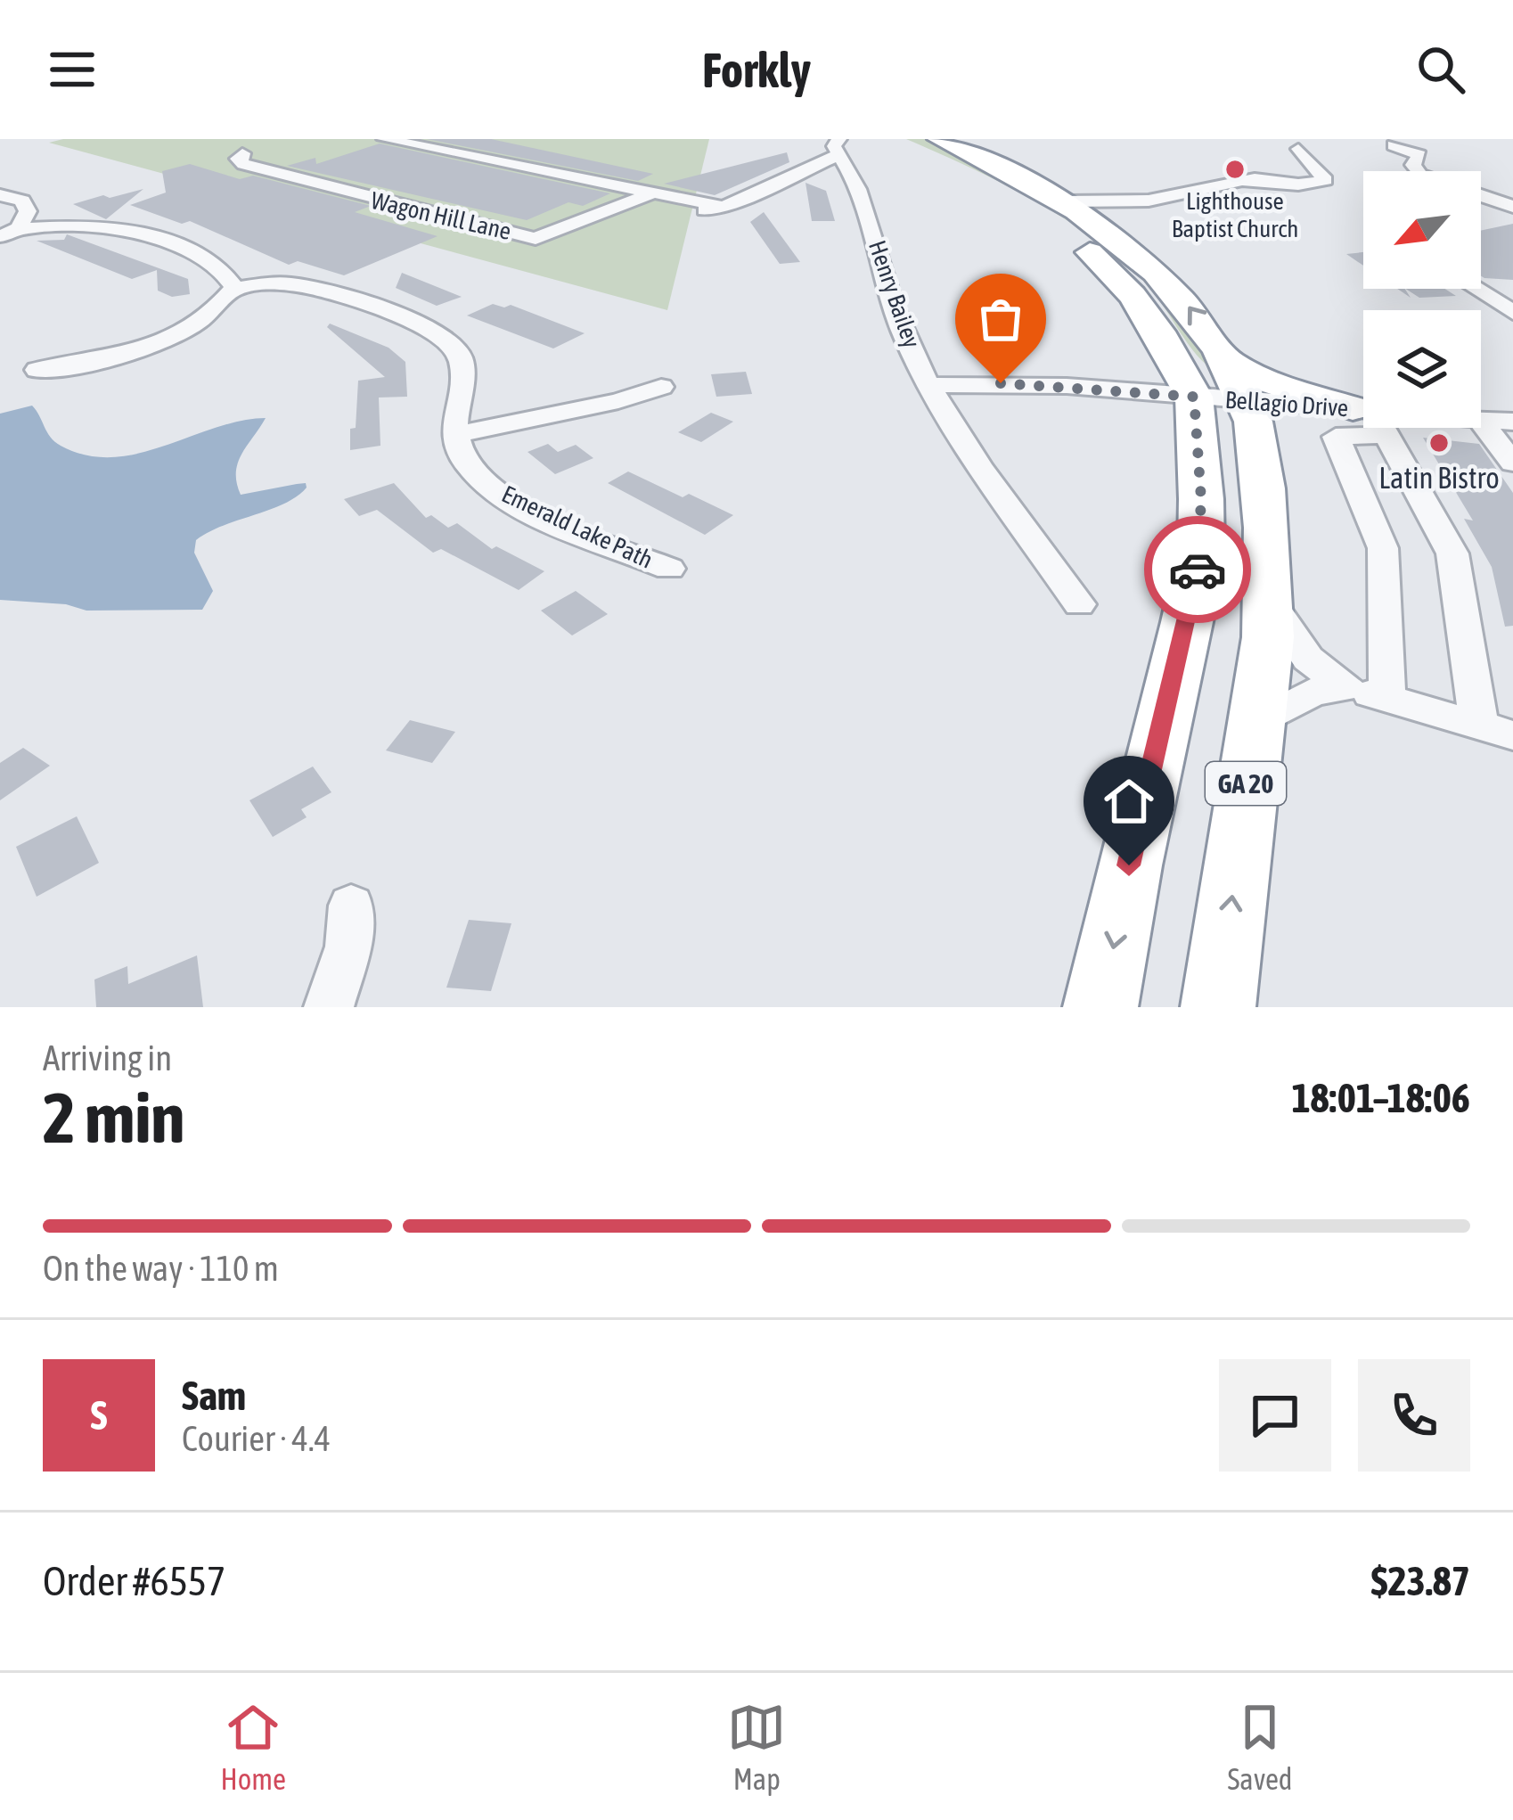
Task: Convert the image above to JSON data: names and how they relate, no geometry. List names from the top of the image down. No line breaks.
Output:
{"streets":{"highway":["GA 20"],"street":["Wagon Hill Lane","Henry Bailey","Bellagio Drive","Emerald Lake Path"]},"crossings":[["Henry Bailey","Bellagio Drive"],["Bellagio Drive","GA 20"]],"places":["Lighthouse Baptist Church","Latin Bistro"],"north":"bottom left","page":{"header":"Forkly","heading":["2 min","Arriving in","18:01–18:06"],"panel":["Sam","Courier · 4.4","Order #6557","$23.87"],"bar":"On the way · 110 m","round":"S","tabs":["Home","Map","Saved"]}}
